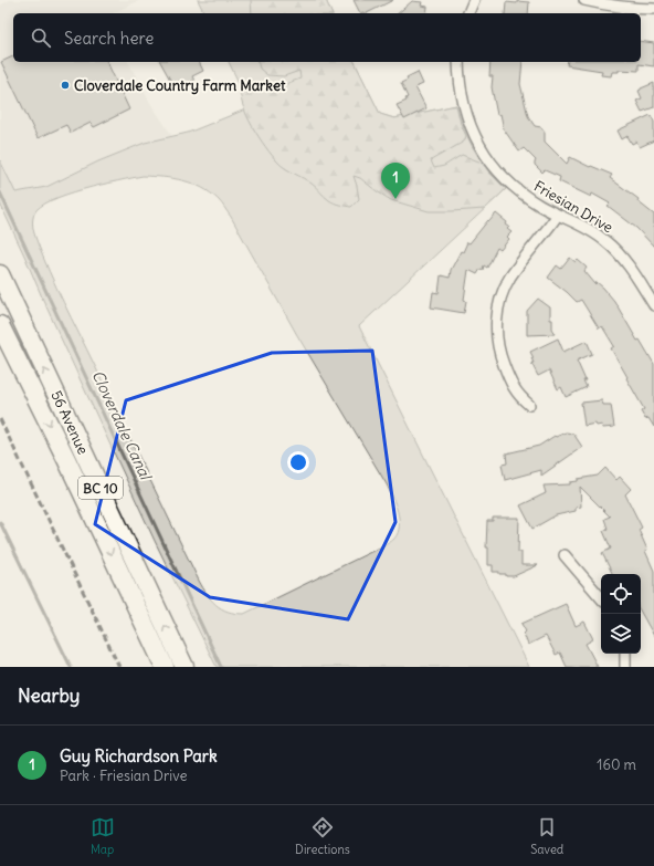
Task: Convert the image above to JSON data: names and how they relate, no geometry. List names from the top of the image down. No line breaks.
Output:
{"streets":{"highway":["56 Avenue","BC 10"],"street":["Friesian Drive"]},"water":["Cloverdale Canal"],"places":["Cloverdale Country Farm Market"],"page":{"search":"Search here","pins":"1","heading":"Nearby","list":[{"mark":"1","name":"Guy Richardson Park","note":"Park · Friesian Drive","value":"160 m"}],"nav":["Map","Directions","Saved"]}}
